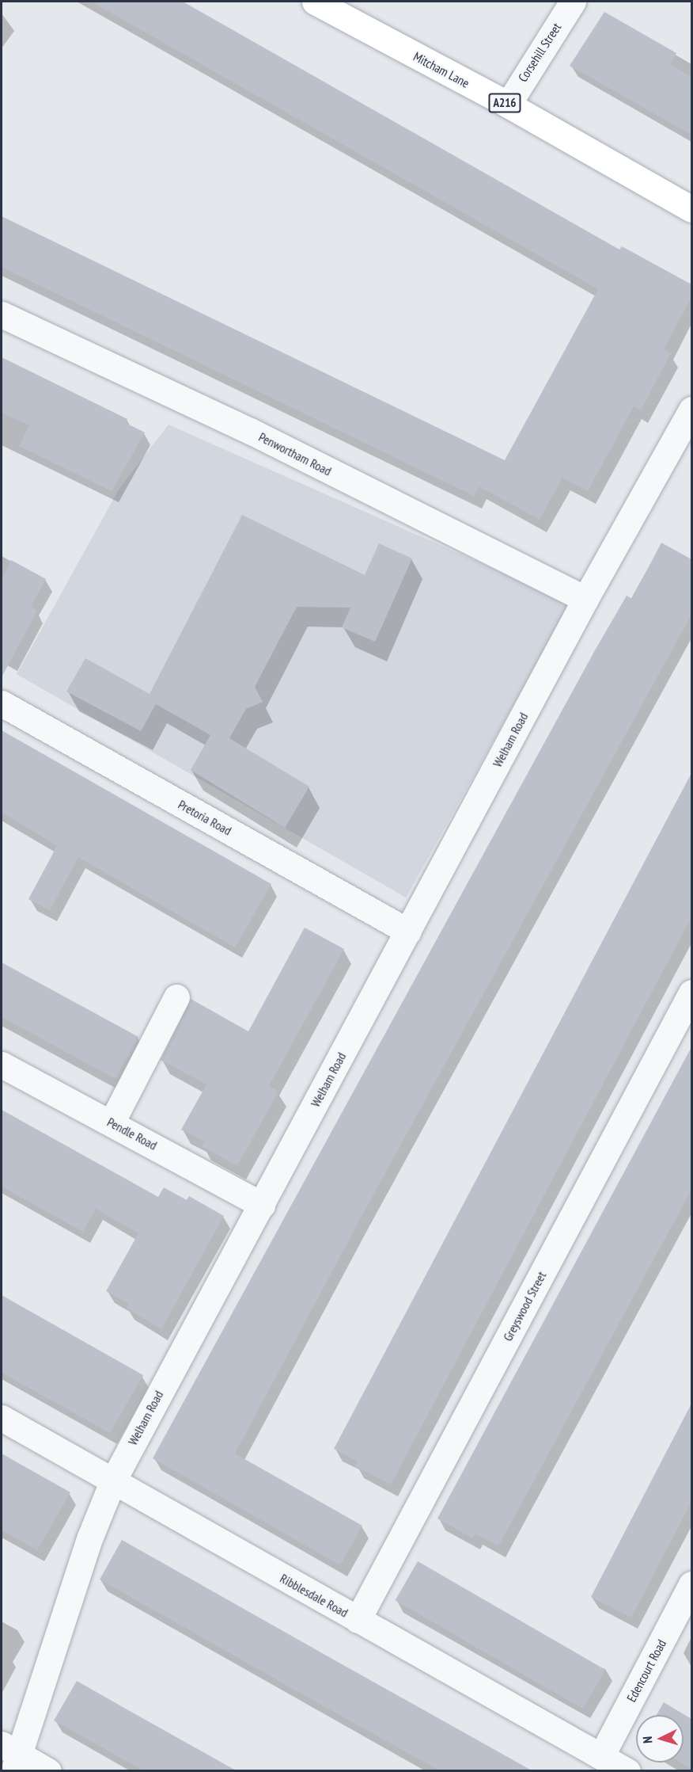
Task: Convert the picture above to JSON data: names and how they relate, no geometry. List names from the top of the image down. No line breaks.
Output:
{"streets":{"main road":["Mitcham Lane","A216"],"street":["Corsehill Street","Penwortham Road","Welham Road","Pretoria Road","Pendle Road","Greyswood Street","Ribblesdale Road","Edencourt Road"]},"crossings":[["Corsehill Street","Mitcham Lane"],["Penwortham Road","Welham Road"],["Welham Road","Pretoria Road"],["Welham Road","Pendle Road"],["Welham Road","Ribblesdale Road"],["Greyswood Street","Ribblesdale Road"],["Ribblesdale Road","Edencourt Road"]],"north":"left"}
